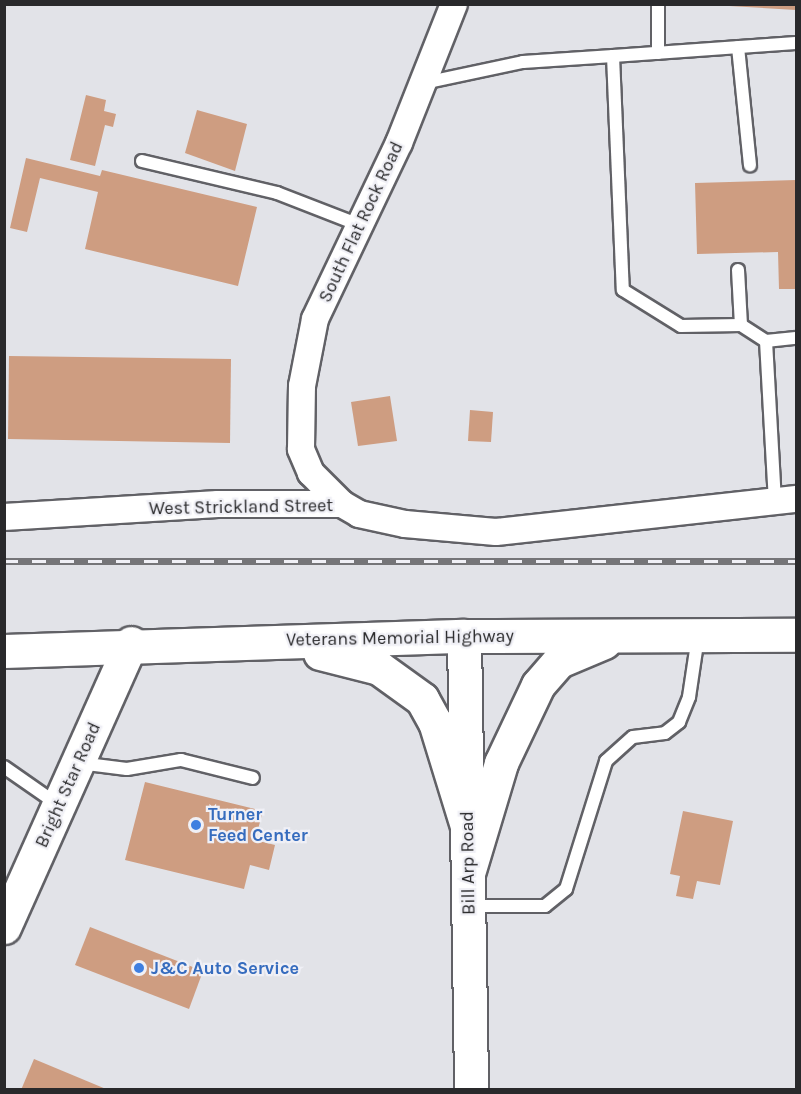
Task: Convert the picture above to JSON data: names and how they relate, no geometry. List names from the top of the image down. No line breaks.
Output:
{"streets":{"main road":["Veterans Memorial Highway","Bright Star Road","Bill Arp Road"],"street":["South Flat Rock Road","West Strickland Street"]},"crossings":[["South Flat Rock Road","West Strickland Street"],["Veterans Memorial Highway","Bright Star Road"],["Veterans Memorial Highway","Bill Arp Road"]],"places":["Turner Feed Center","J&C Auto Service"]}
